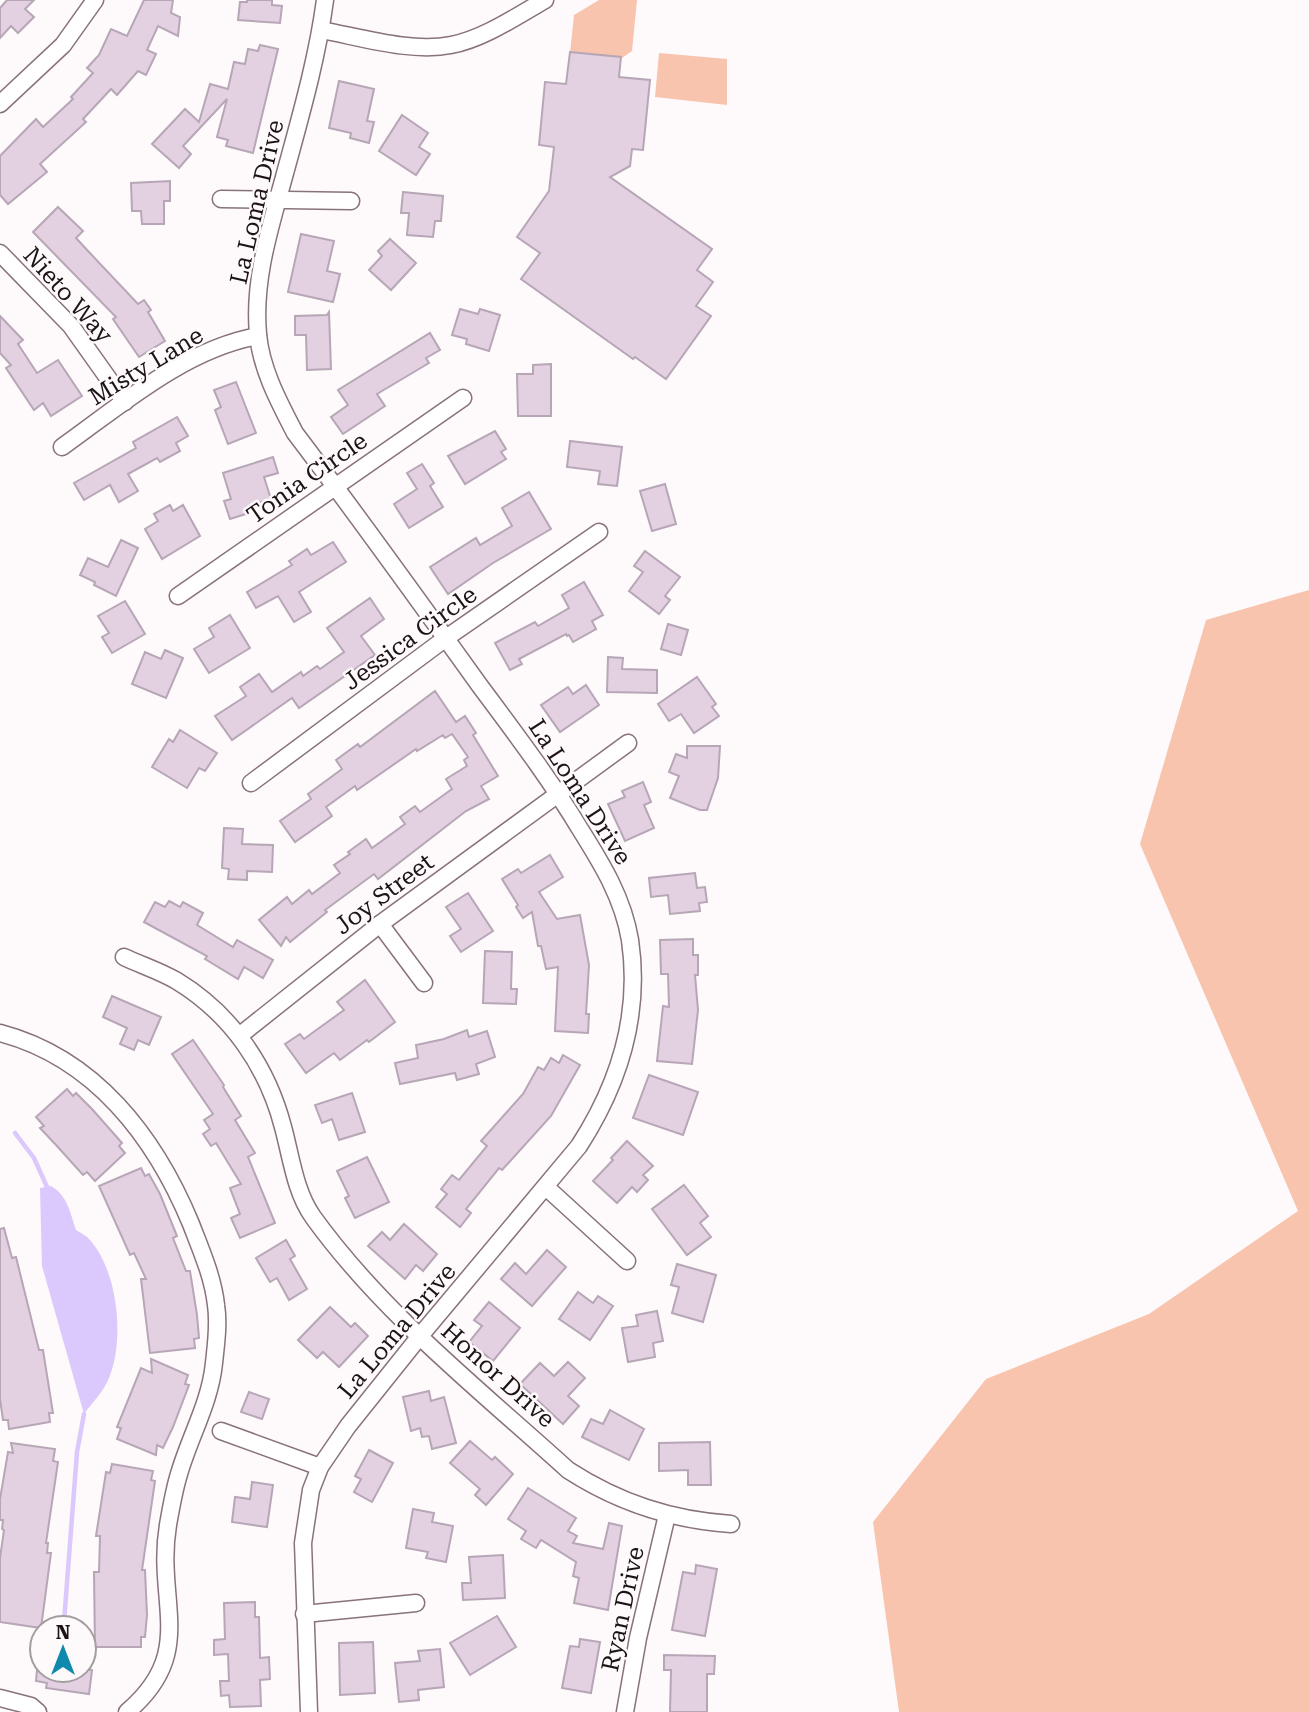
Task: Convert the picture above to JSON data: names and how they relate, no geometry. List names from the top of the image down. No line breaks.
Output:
{"streets":{"street":["La Loma Drive","Nieto Way","Misty Lane","Tonia Circle","Jessica Circle","Joy Street","Honor Drive","Ryan Drive"]},"crossings":[["La Loma Drive","Misty Lane"],["La Loma Drive","Tonia Circle"],["La Loma Drive","Jessica Circle"],["La Loma Drive","Joy Street"],["La Loma Drive","Honor Drive"],["Nieto Way","Misty Lane"],["Joy Street","Honor Drive"],["Honor Drive","Ryan Drive"]],"north":"top"}
